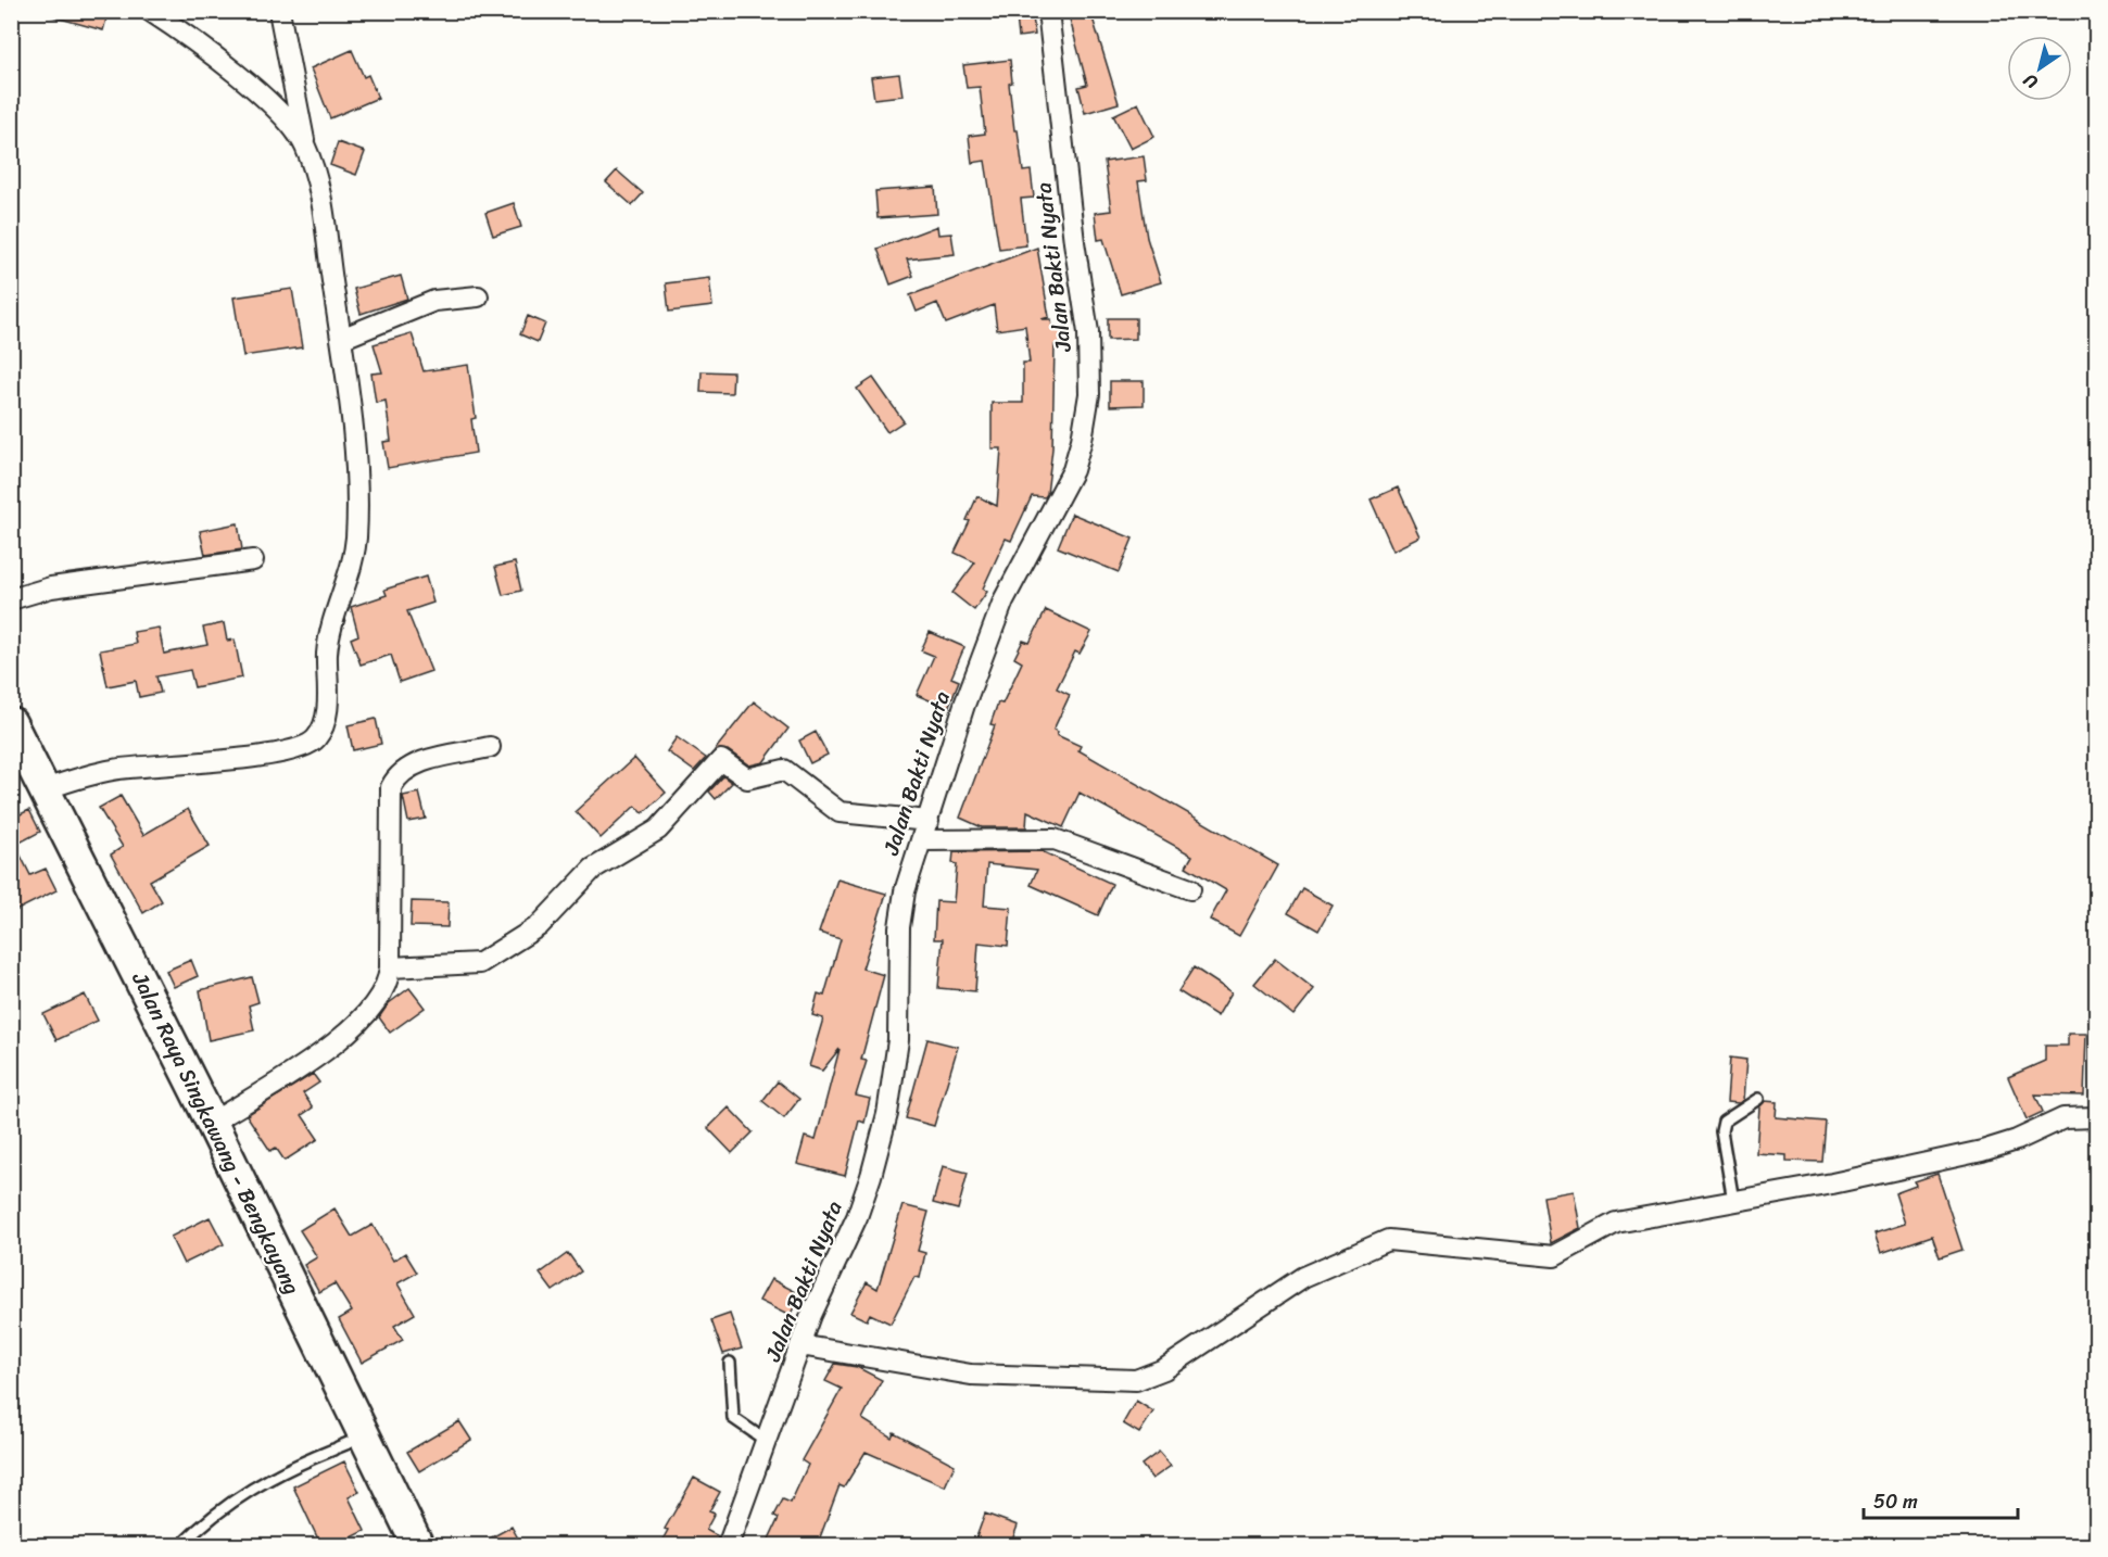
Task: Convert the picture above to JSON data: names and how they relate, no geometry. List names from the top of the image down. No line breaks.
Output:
{"streets":{"main road":["Jalan Raya Singkawang - Bengkayang"],"street":["Jalan Bakti Nyata"]},"scale_bar":"50 m","north":"bottom left"}
